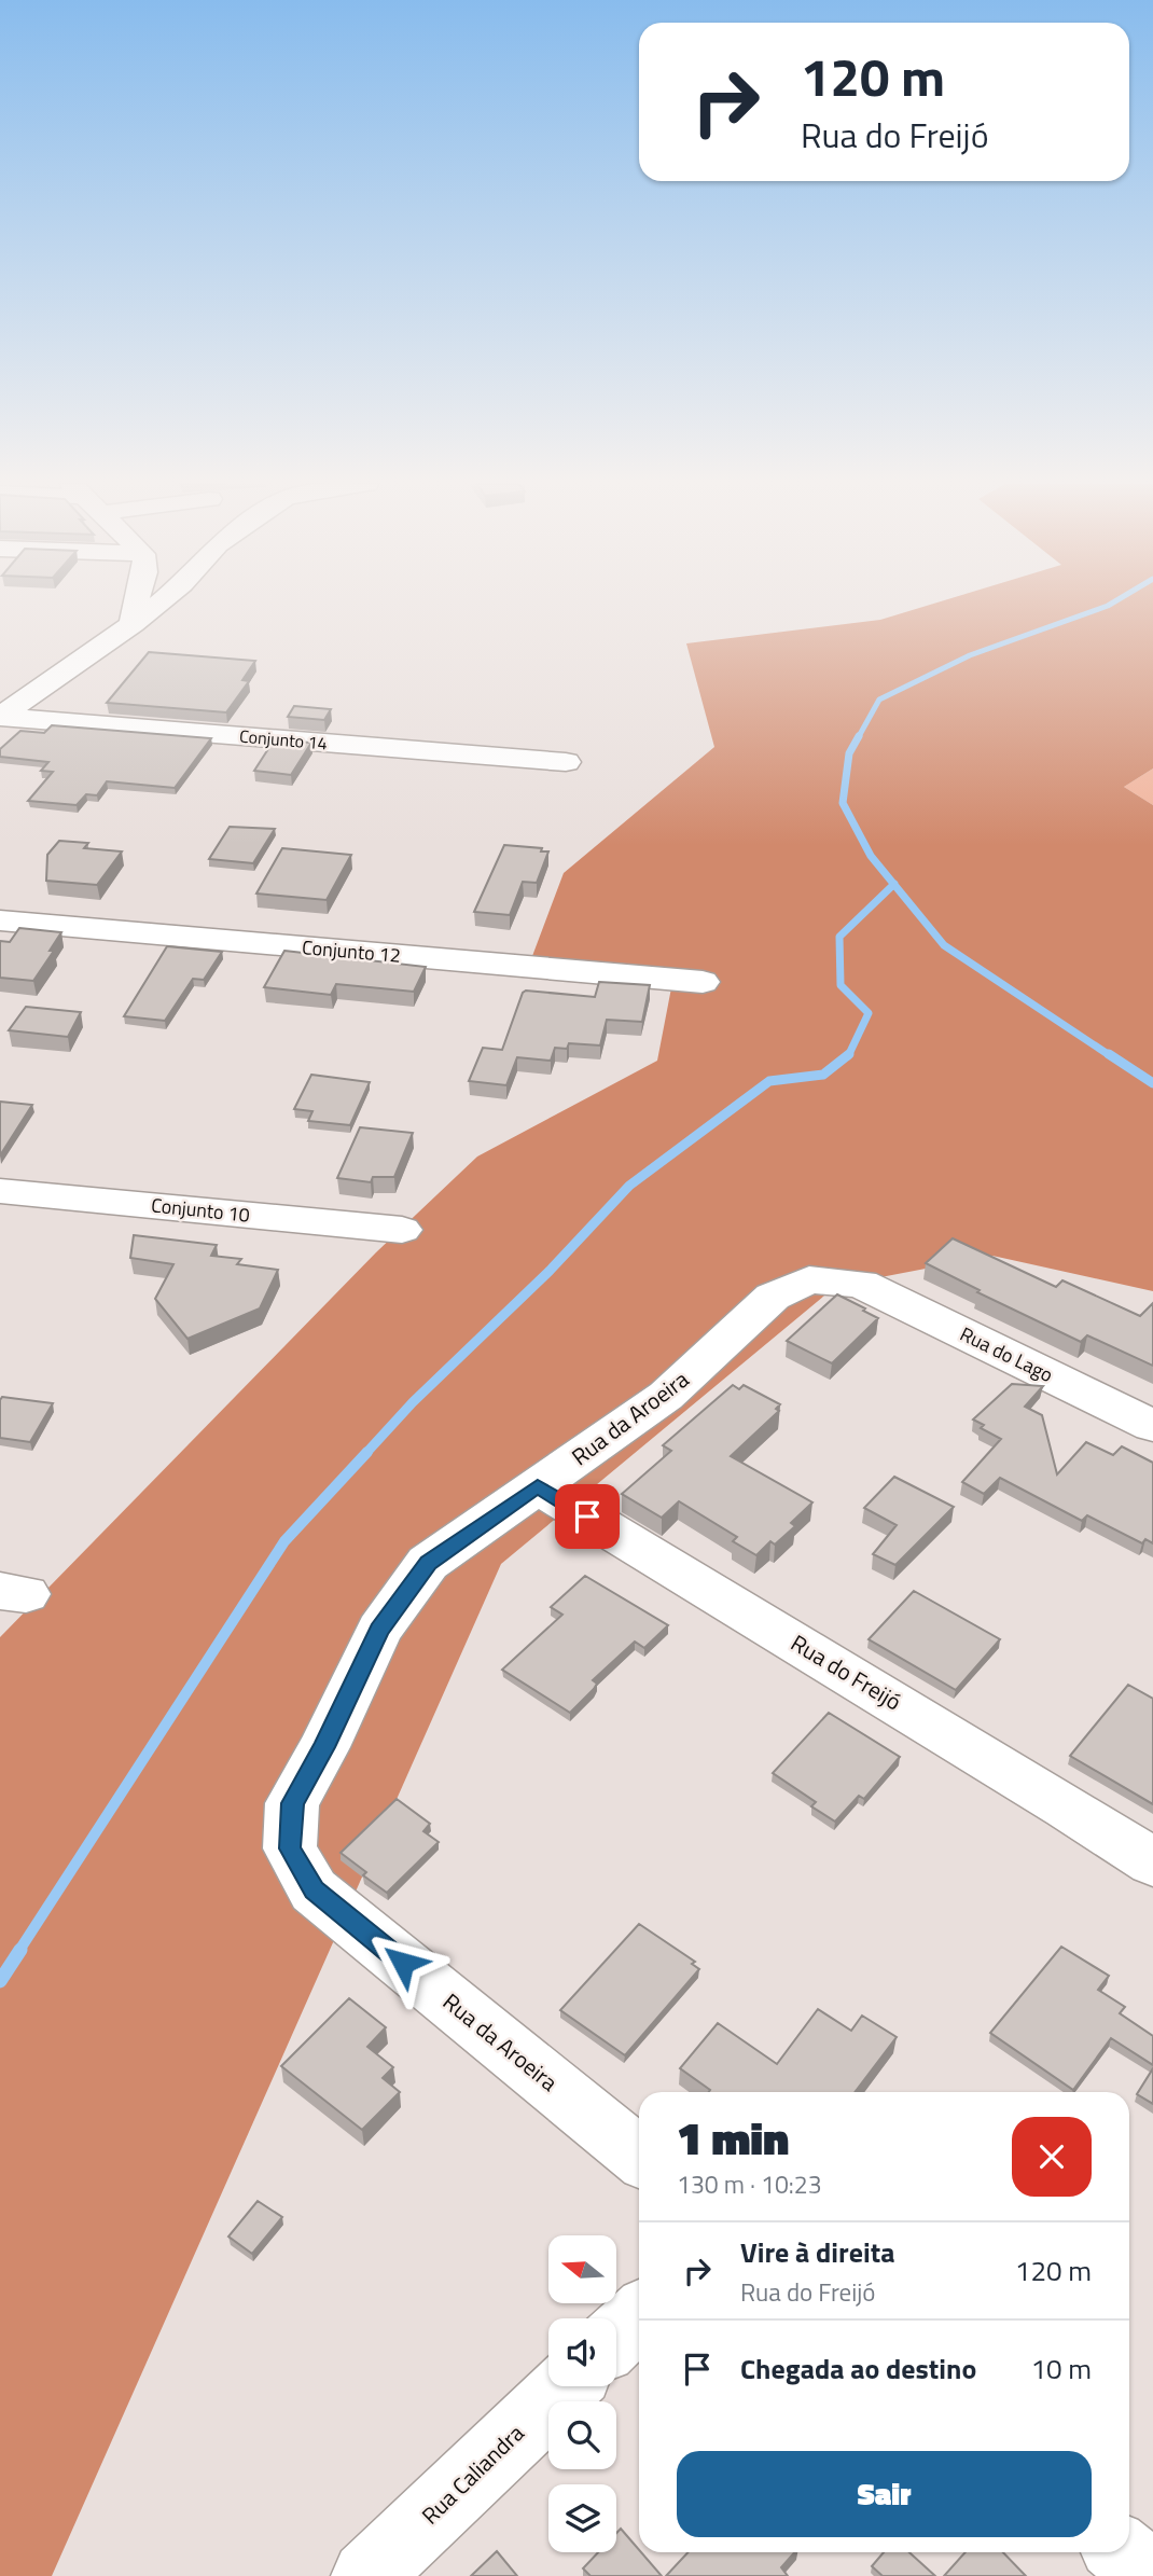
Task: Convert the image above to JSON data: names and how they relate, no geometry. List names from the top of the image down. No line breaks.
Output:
{"streets":{"street":["Conjunto 14","Conjunto 12","Conjunto 10","Rua do Lago","Rua da Aroeira","Rua do Freijó","Rua Caliandra"]},"crossings":[["Rua do Lago","Rua da Aroeira"],["Rua da Aroeira","Rua do Freijó"]],"north":"left","page":{"turn":["120 m","Rua do Freijó"],"heading":["1 min","130 m · 10:23"],"list":[{"name":"Vire à direita","note":"Rua do Freijó","value":"120 m"},{"name":"Chegada ao destino","value":"10 m"}],"buttons":"Sair"}}
